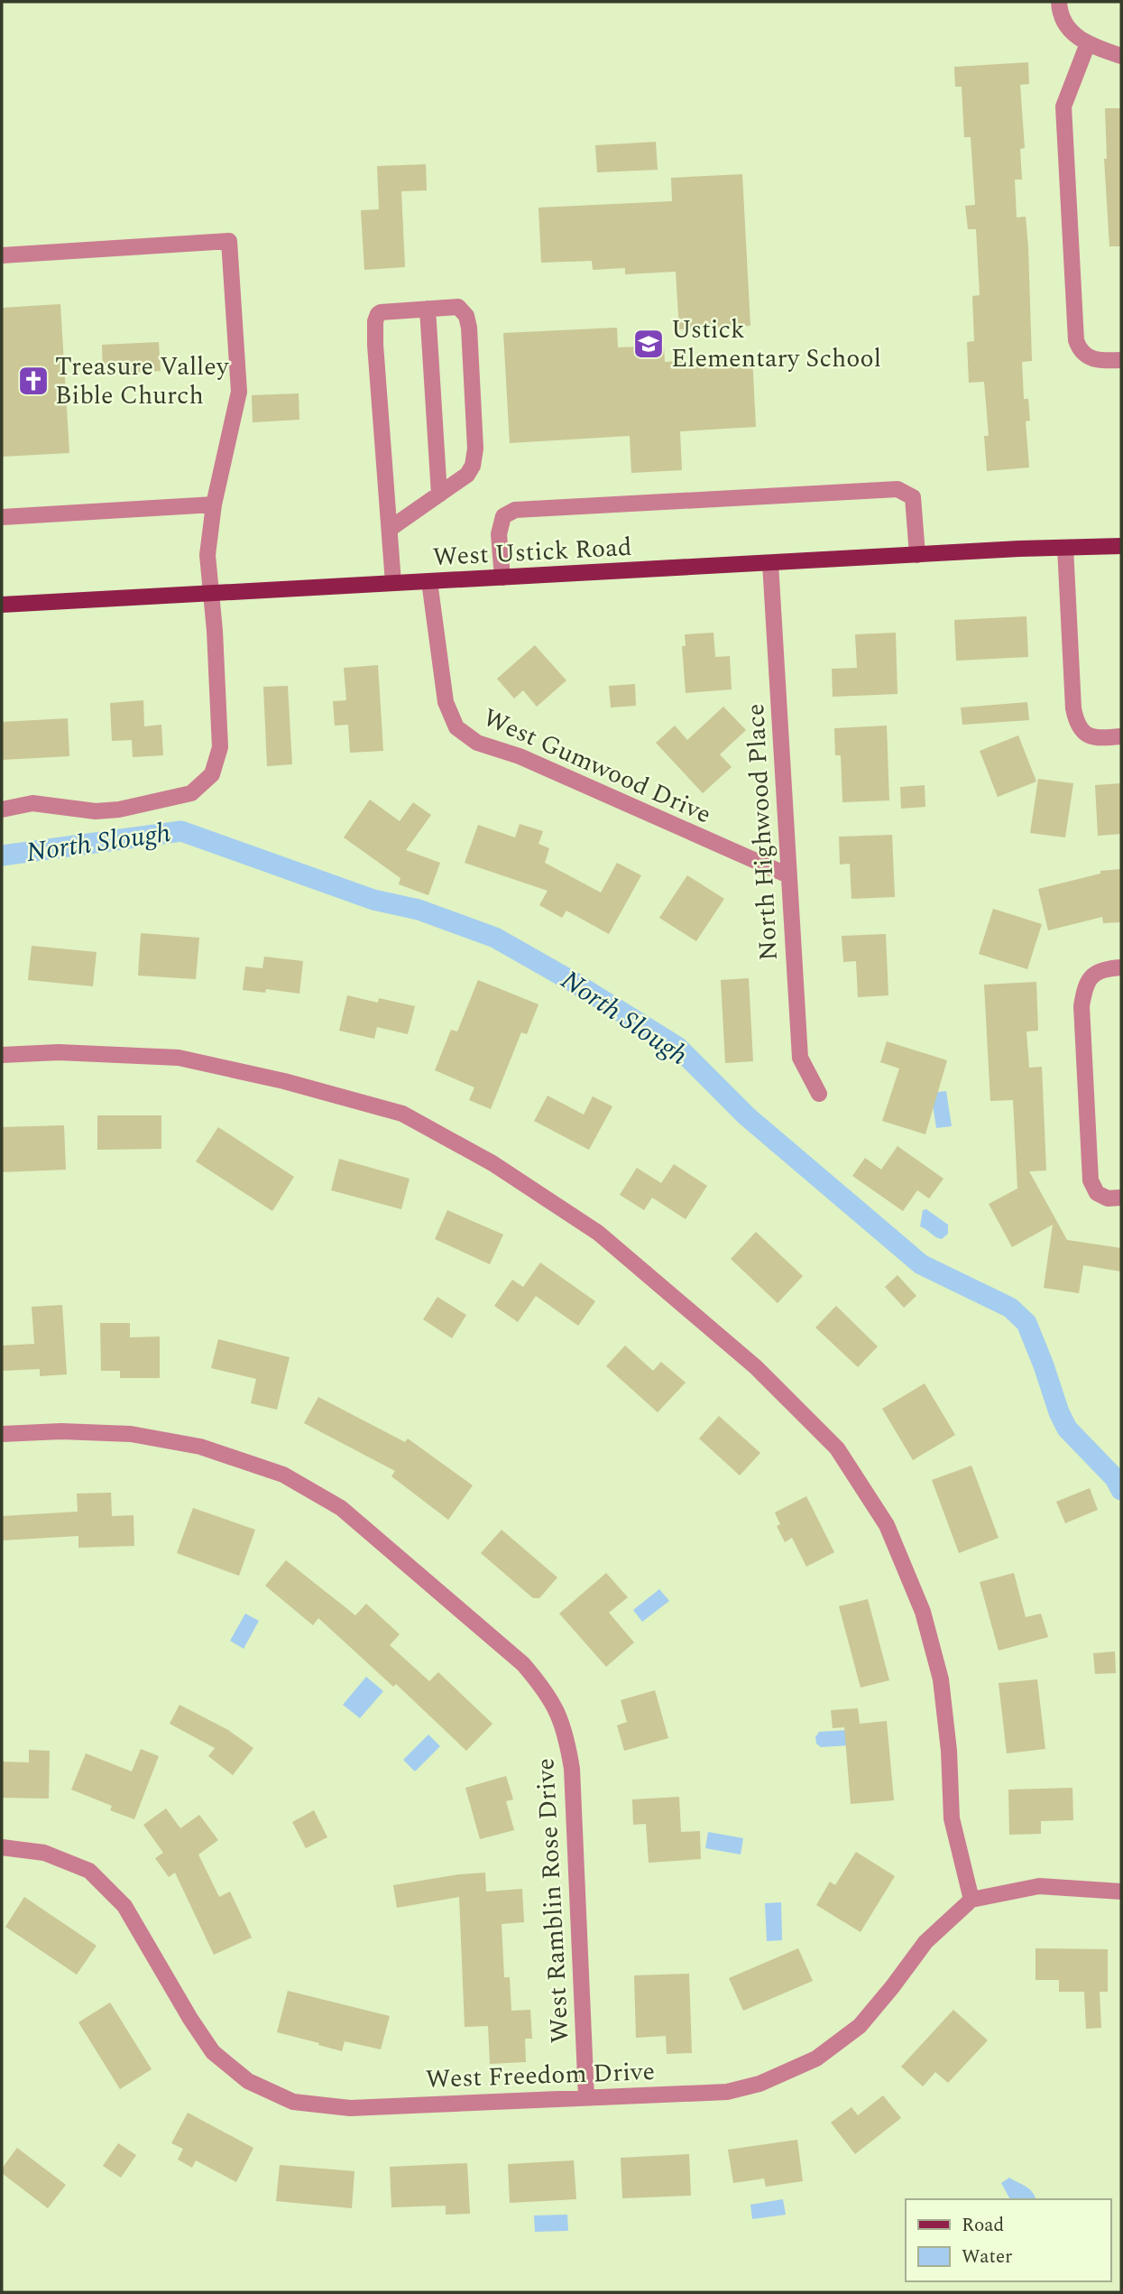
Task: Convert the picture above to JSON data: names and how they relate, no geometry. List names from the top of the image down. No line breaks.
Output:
{"streets":{"main road":["West Ustick Road"],"street":["West Gumwood Drive","North Highwood Place","West Ramblin Rose Drive","West Freedom Drive"]},"crossings":[["West Ustick Road","West Gumwood Drive"],["West Ustick Road","North Highwood Place"],["West Gumwood Drive","North Highwood Place"],["West Ramblin Rose Drive","West Freedom Drive"]],"water":["North Slough"],"places":{"school or university":["Ustick Elementary School"],"church":["Treasure Valley Bible Church"]},"legend":["Road","Water"]}
